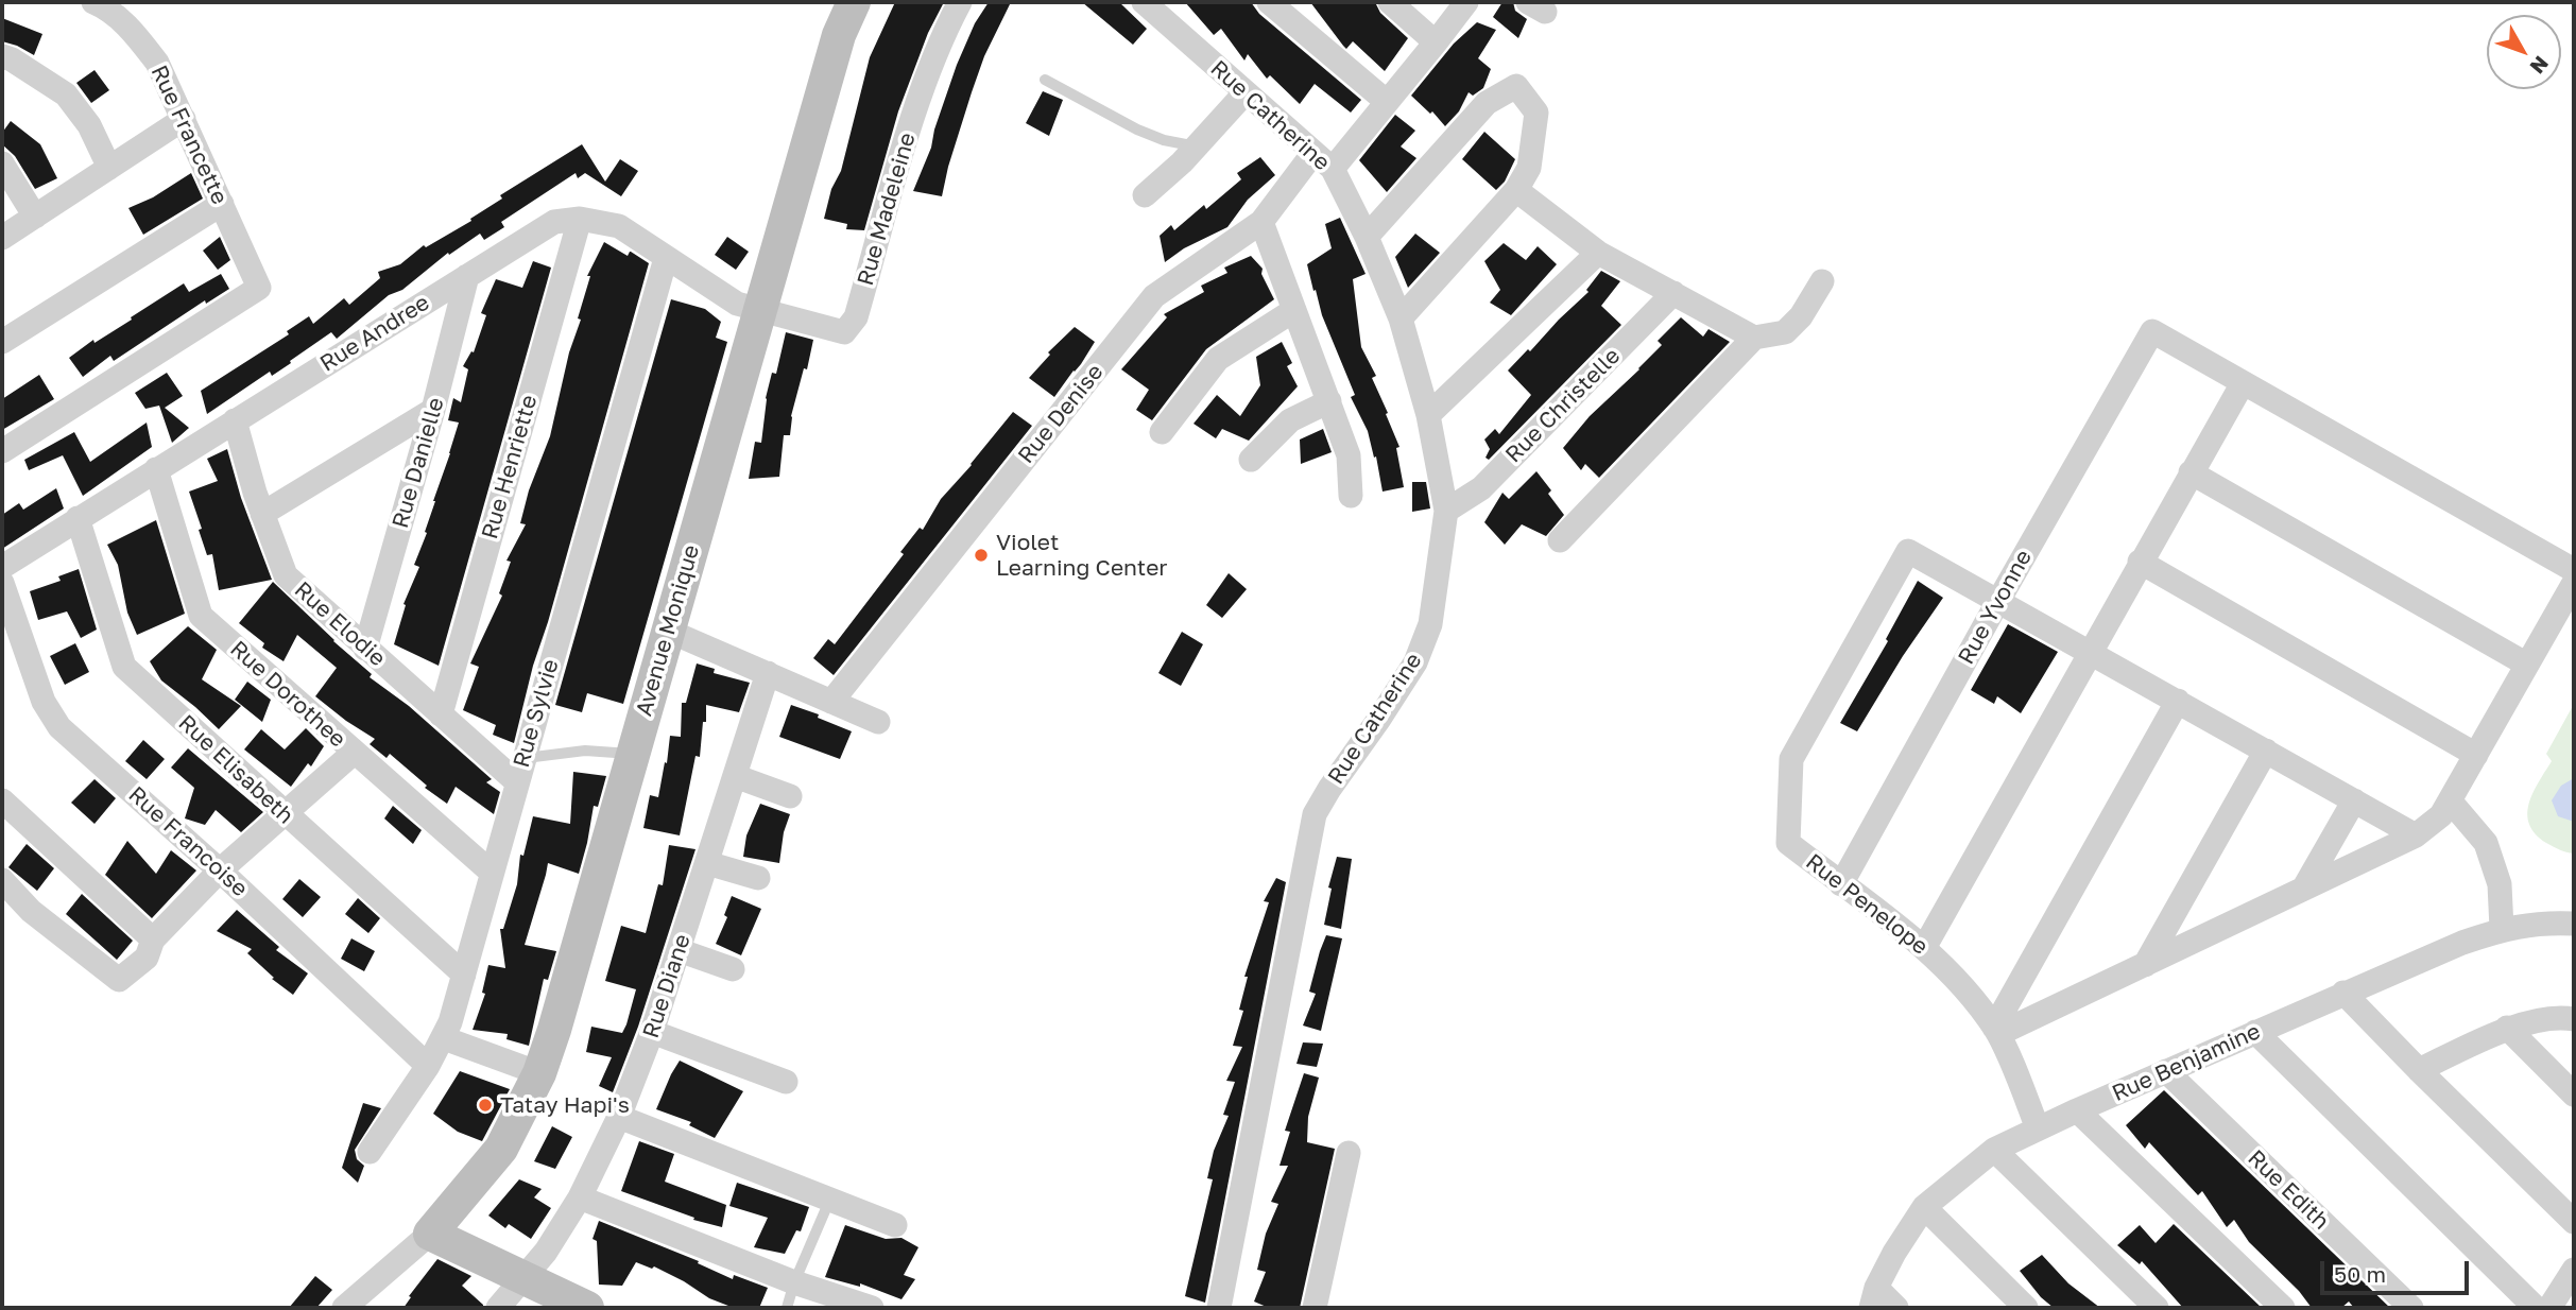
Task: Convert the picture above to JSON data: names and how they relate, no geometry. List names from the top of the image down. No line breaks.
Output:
{"streets":{"street":["Rue Catherine","Rue Francette","Rue Madeleine","Rue Andree","Rue Christelle","Rue Denise","Rue Danielle","Rue Henriette","Rue Yvonne","Rue Elodie","Avenue Monique","Rue Dorothee","Rue Sylvie","Rue Elisabeth","Rue Francoise","Rue Penelope","Rue Diane","Rue Benjamine","Rue Edith"]},"crossings":[["Rue Catherine","Rue Christelle"],["Rue Catherine","Rue Denise"],["Rue Madeleine","Rue Andree"],["Rue Madeleine","Avenue Monique"],["Rue Andree","Rue Danielle"],["Rue Andree","Rue Henriette"],["Rue Andree","Rue Elodie"],["Rue Andree","Avenue Monique"],["Rue Andree","Rue Dorothee"],["Rue Andree","Rue Sylvie"],["Rue Andree","Rue Elisabeth"],["Rue Danielle","Rue Elodie"],["Rue Henriette","Rue Elodie"],["Rue Yvonne","Rue Penelope"],["Rue Elodie","Rue Sylvie"],["Rue Dorothee","Rue Sylvie"],["Rue Sylvie","Rue Elisabeth"],["Rue Sylvie","Rue Francoise"],["Rue Penelope","Rue Benjamine"],["Rue Benjamine","Rue Edith"]],"places":["Violet Learning Center","Tatay Hapi's"],"scale_bar":"50 m","north":"bottom right"}
